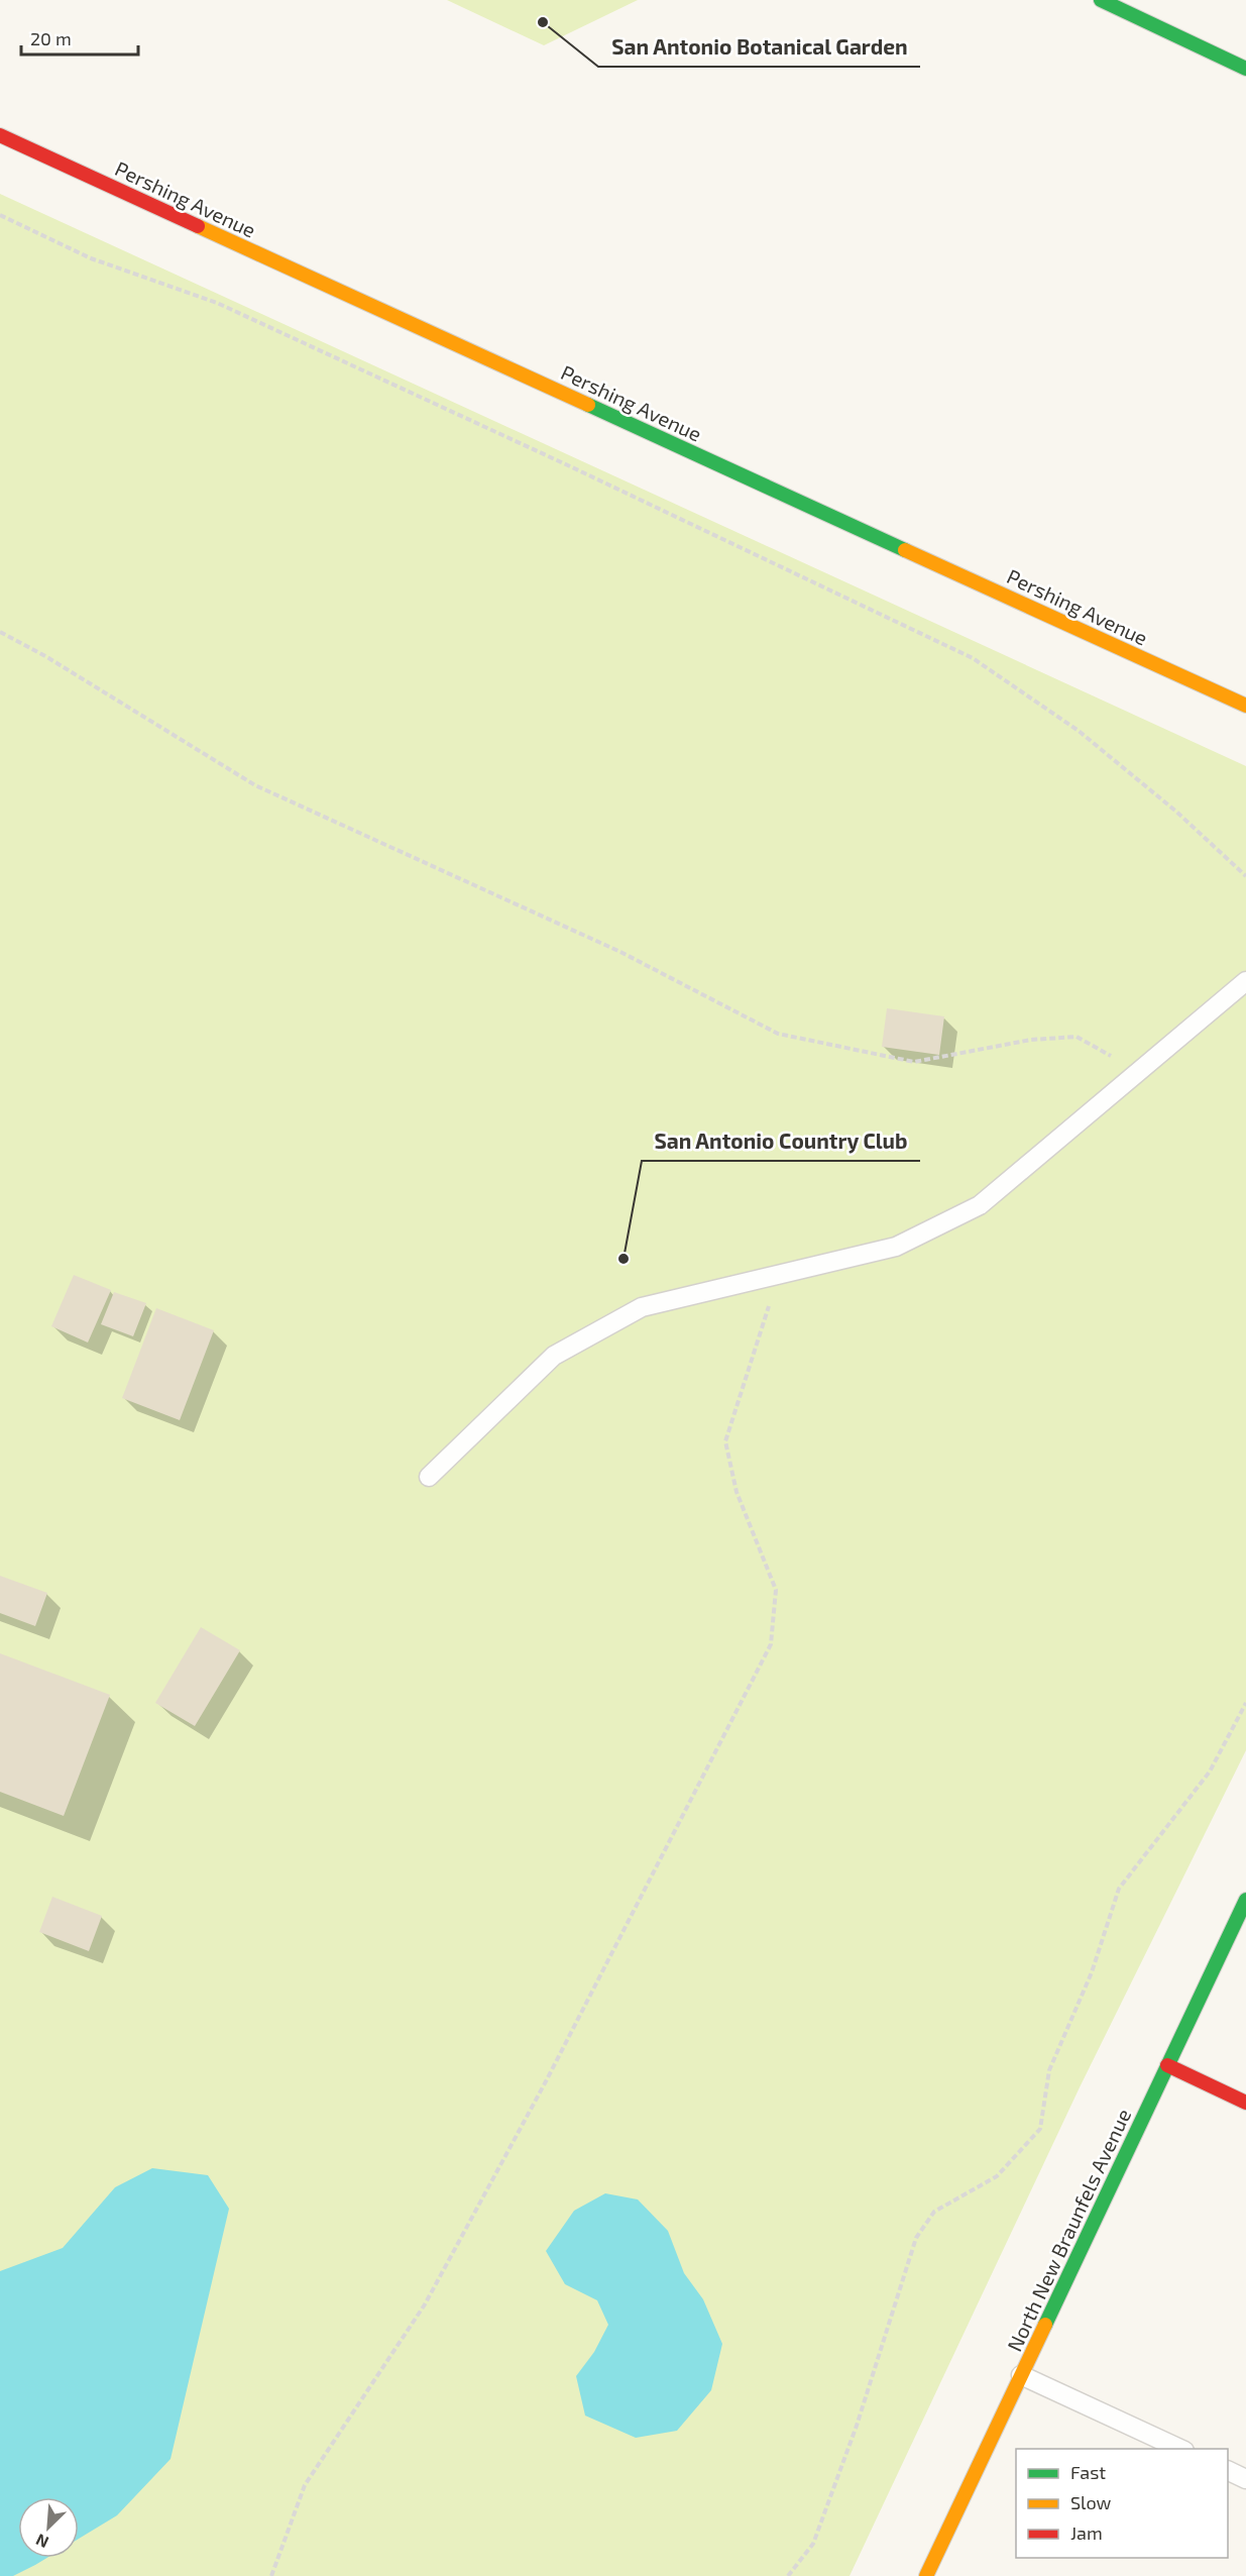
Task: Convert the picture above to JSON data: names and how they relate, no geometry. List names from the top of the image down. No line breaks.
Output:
{"streets":{"street":["Pershing Avenue","North New Braunfels Avenue"]},"places":["San Antonio Botanical Garden","San Antonio Country Club"],"legend":["Fast","Slow","Jam"],"scale_bar":"20 m","north":"bottom left"}
